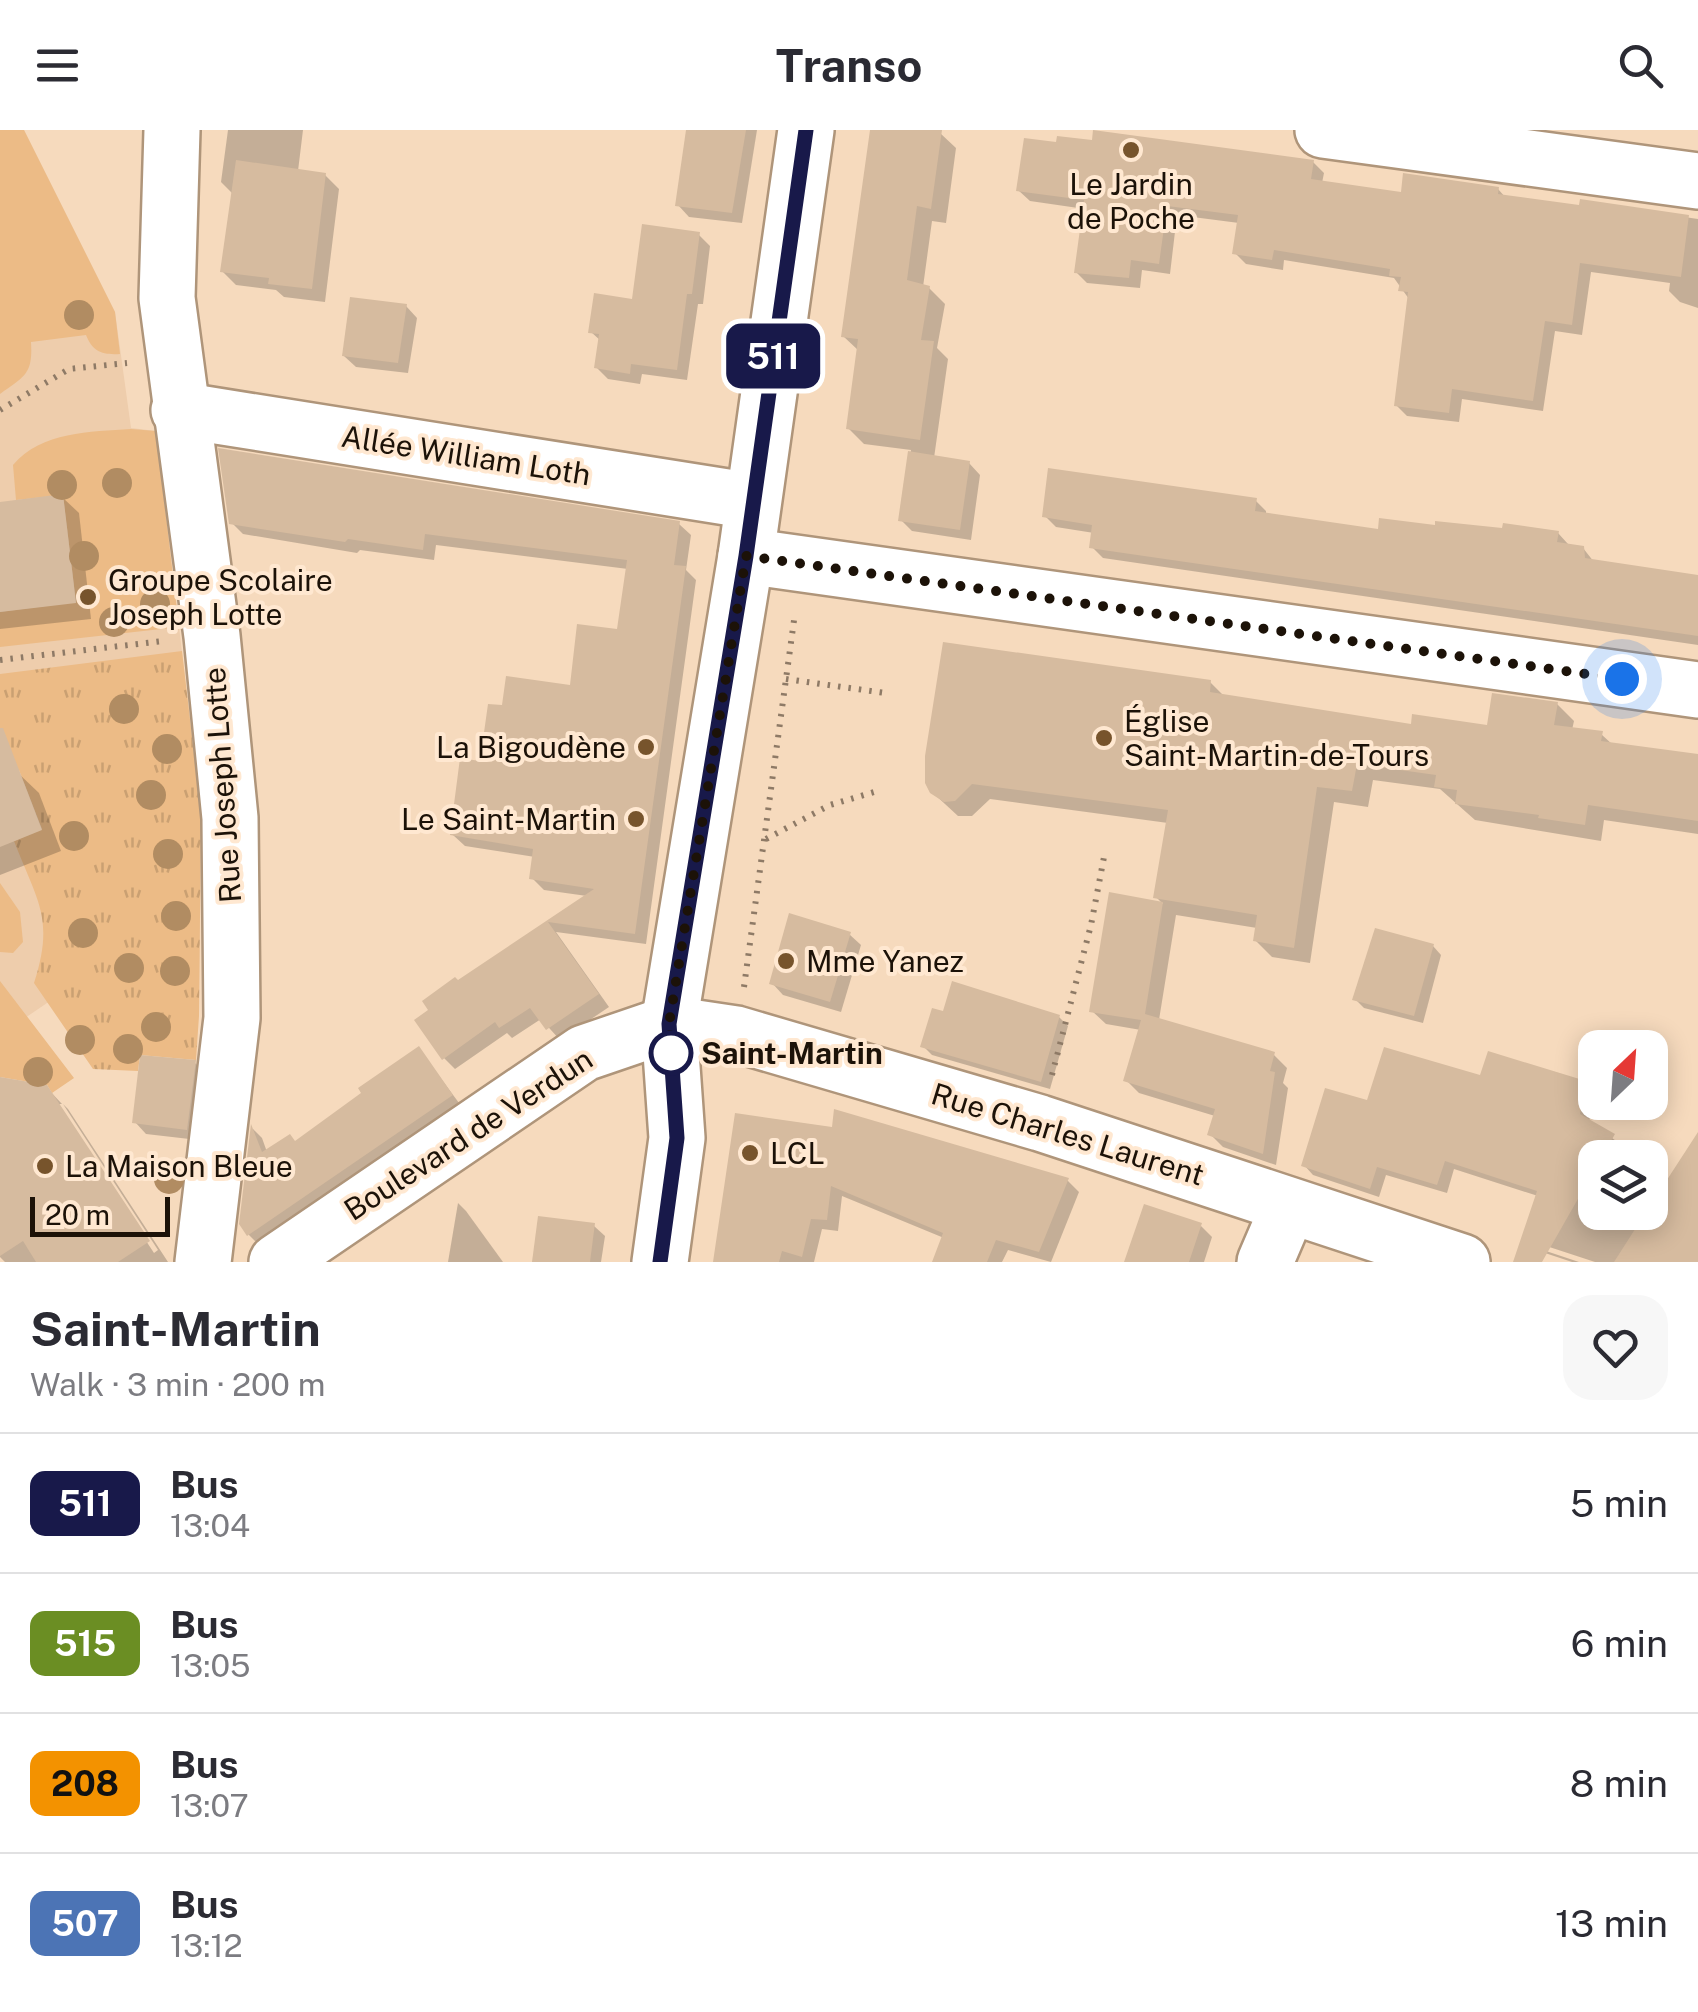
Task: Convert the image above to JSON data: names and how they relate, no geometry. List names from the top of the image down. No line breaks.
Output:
{"streets":{"street":["Allée William Loth","Rue Joseph Lotte","Boulevard de Verdun","Rue Charles Laurent"]},"crossings":[["Allée William Loth","Rue Joseph Lotte"],["Boulevard de Verdun","Rue Charles Laurent"]],"places":["Le Jardin de Poche","Groupe Scolaire Joseph Lotte","Église Saint-Martin-de-Tours","La Bigoudène","Le Saint-Martin","Mme Yanez","Saint-Martin","LCL","La Maison Bleue"],"lines":["bus line 511"],"scale_bar":"20 m","north":"top right","page":{"header":"Transo","on_map":"511","scale":"20 m","heading":["Saint-Martin","Walk · 3 min · 200 m"],"list":[{"mark":"511","name":"Bus","note":"13:04","value":"5 min"},{"mark":"515","name":"Bus","note":"13:05","value":"6 min"},{"mark":"208","name":"Bus","note":"13:07","value":"8 min"},{"mark":"507","name":"Bus","note":"13:12","value":"13 min"}]}}
